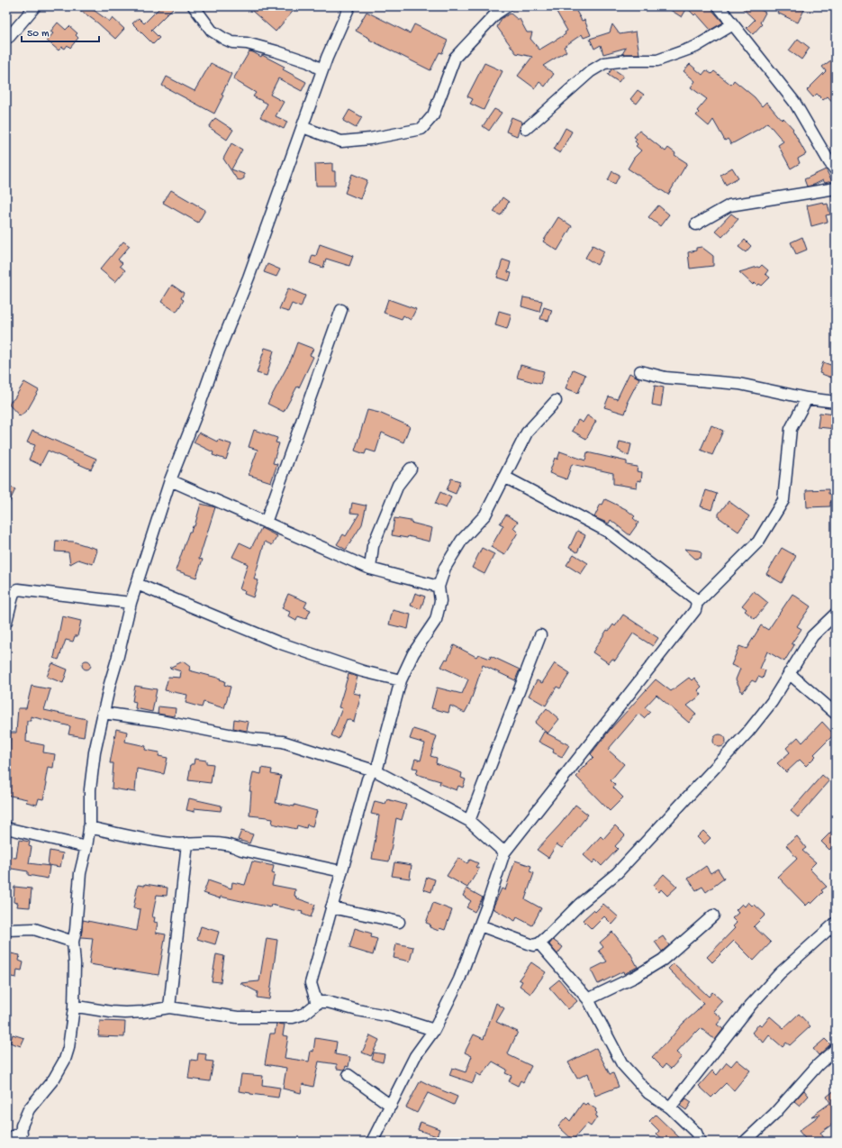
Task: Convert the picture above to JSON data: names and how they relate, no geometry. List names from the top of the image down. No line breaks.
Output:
{"scale_bar":"50 m"}
